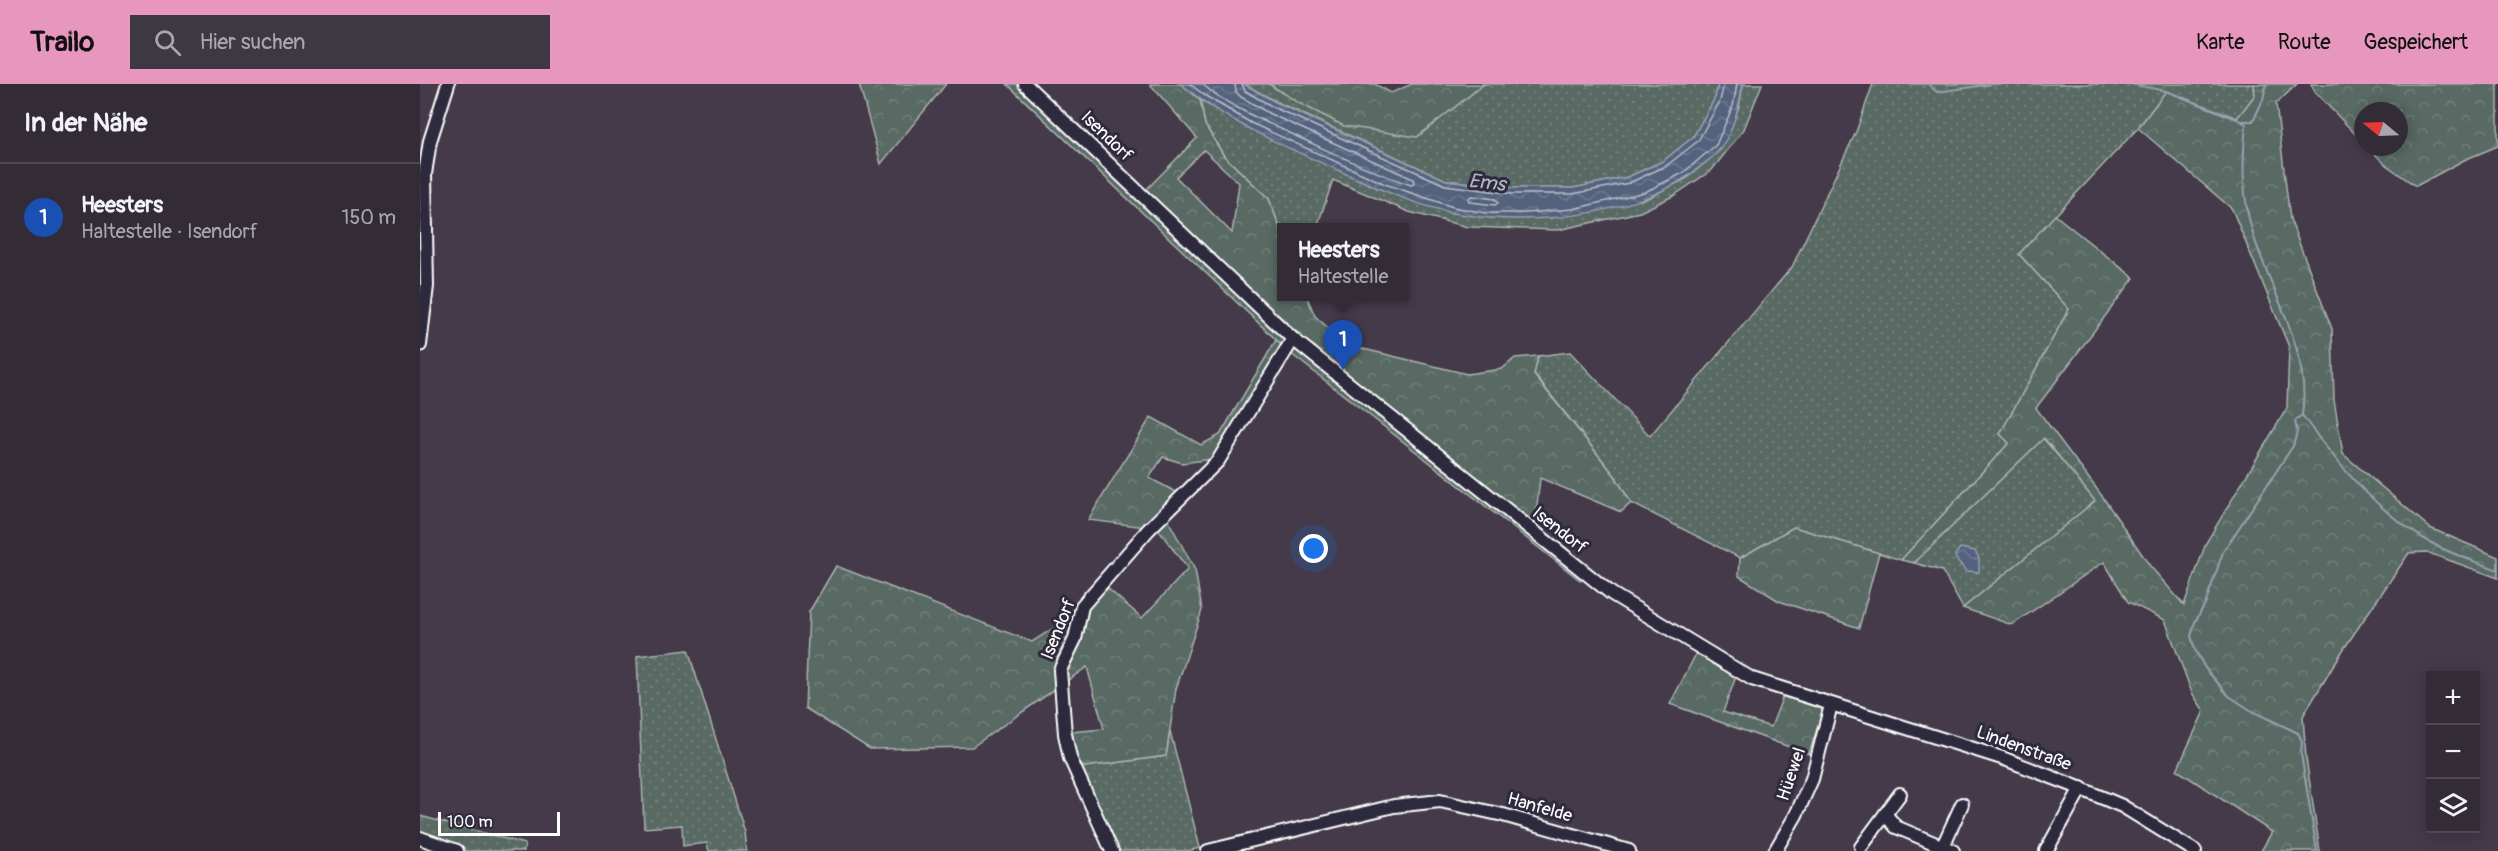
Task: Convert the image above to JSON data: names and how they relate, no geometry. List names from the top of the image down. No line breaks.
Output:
{"streets":{"street":["Isendorf","Lindenstraße","Hüewel","Hanfelde"]},"crossings":[["Isendorf","Lindenstraße"],["Isendorf","Hüewel"],["Lindenstraße","Hüewel"]],"water":["Ems"],"scale_bar":"100 m","north":"left","page":{"header":"Trailo","search":"Hier suchen","nav":["Karte","Route","Gespeichert"],"heading":"In der Nähe","list":[{"mark":"1","name":"Heesters","note":"Haltestelle · Isendorf","value":"150 m"}],"popup":["Heesters","Haltestelle"],"pins":"1","map_buttons":["+","−"],"scale":"100 m"}}
